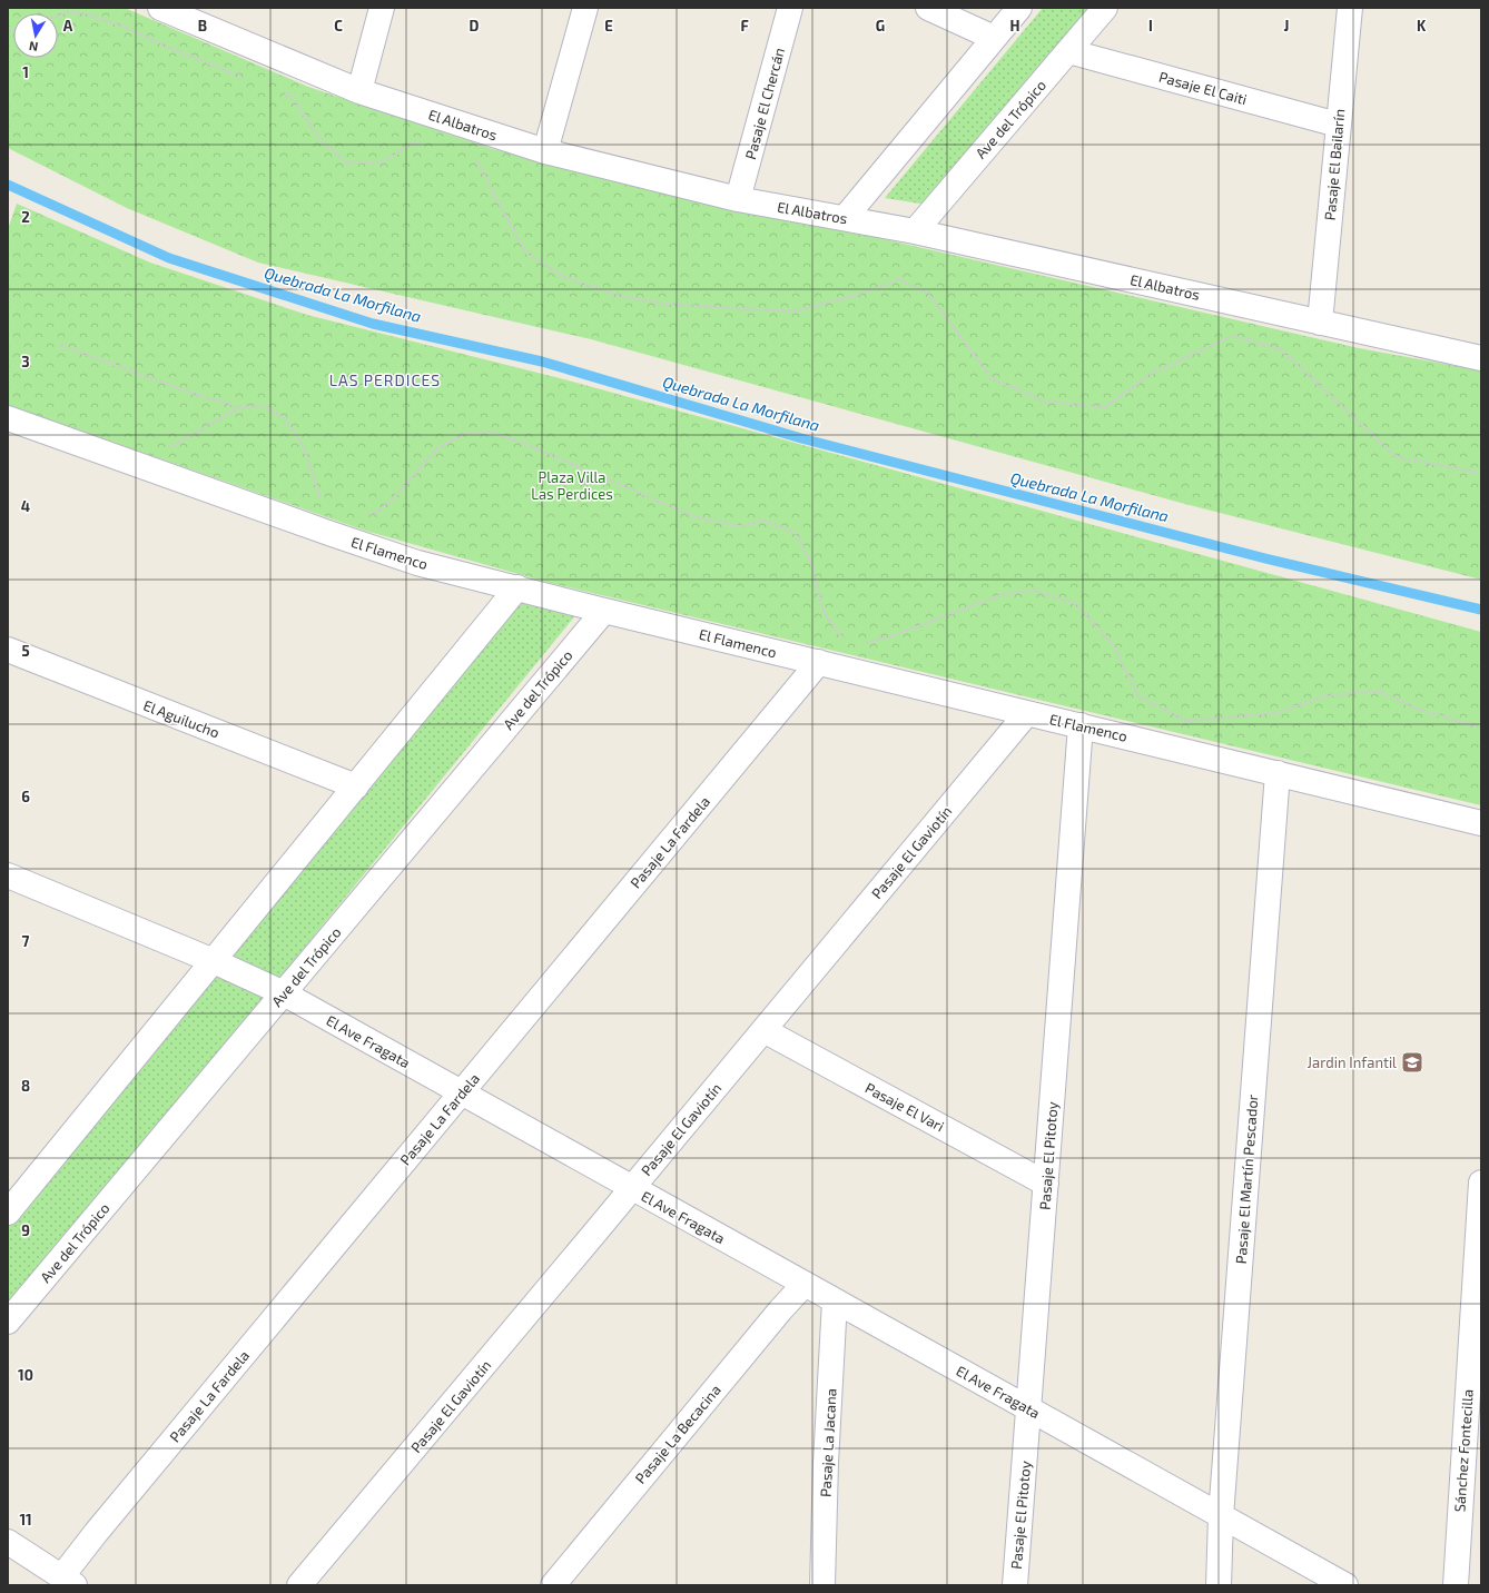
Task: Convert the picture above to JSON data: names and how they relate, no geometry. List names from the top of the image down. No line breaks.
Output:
{"streets":{"street":["Pasaje El Caiti","Pasaje El Chercán","Ave del Trópico","El Albatros","Pasaje El Bailarín","El Flamenco","El Aguilucho","Pasaje La Fardela","Pasaje El Gaviotín","El Ave Fragata","Pasaje El Vari","Pasaje El Pitotoy","Pasaje El Martín Pescador","Pasaje La Becacina","Pasaje La Jacana","Sánchez Fontecilla"]},"crossings":[["Pasaje El Caiti","Ave del Trópico"],["Pasaje El Caiti","Pasaje El Bailarín"],["Pasaje El Chercán","El Albatros"],["Ave del Trópico","El Albatros"],["Ave del Trópico","El Flamenco"],["Ave del Trópico","El Ave Fragata"],["El Albatros","Pasaje El Bailarín"],["El Flamenco","Pasaje La Fardela"],["El Flamenco","Pasaje El Gaviotín"],["El Flamenco","Pasaje El Pitotoy"],["El Flamenco","Pasaje El Martín Pescador"],["Pasaje La Fardela","El Ave Fragata"],["Pasaje El Gaviotín","El Ave Fragata"],["Pasaje El Gaviotín","Pasaje El Vari"],["El Ave Fragata","Pasaje El Pitotoy"],["El Ave Fragata","Pasaje El Martín Pescador"],["El Ave Fragata","Pasaje La Becacina"],["El Ave Fragata","Pasaje La Jacana"],["Pasaje El Vari","Pasaje El Pitotoy"]],"districts":["LAS PERDICES"],"water":["Quebrada La Morfilana"],"parks":["Plaza Villa Las Perdices"],"places":{"school or university":["Jardin Infantil"]},"north":"bottom","grid":{"columns":["A","B","C","D","E","F","G","H","I","J","K"],"rows":["1","2","3","4","5","6","7","8","9","10","11"]}}
